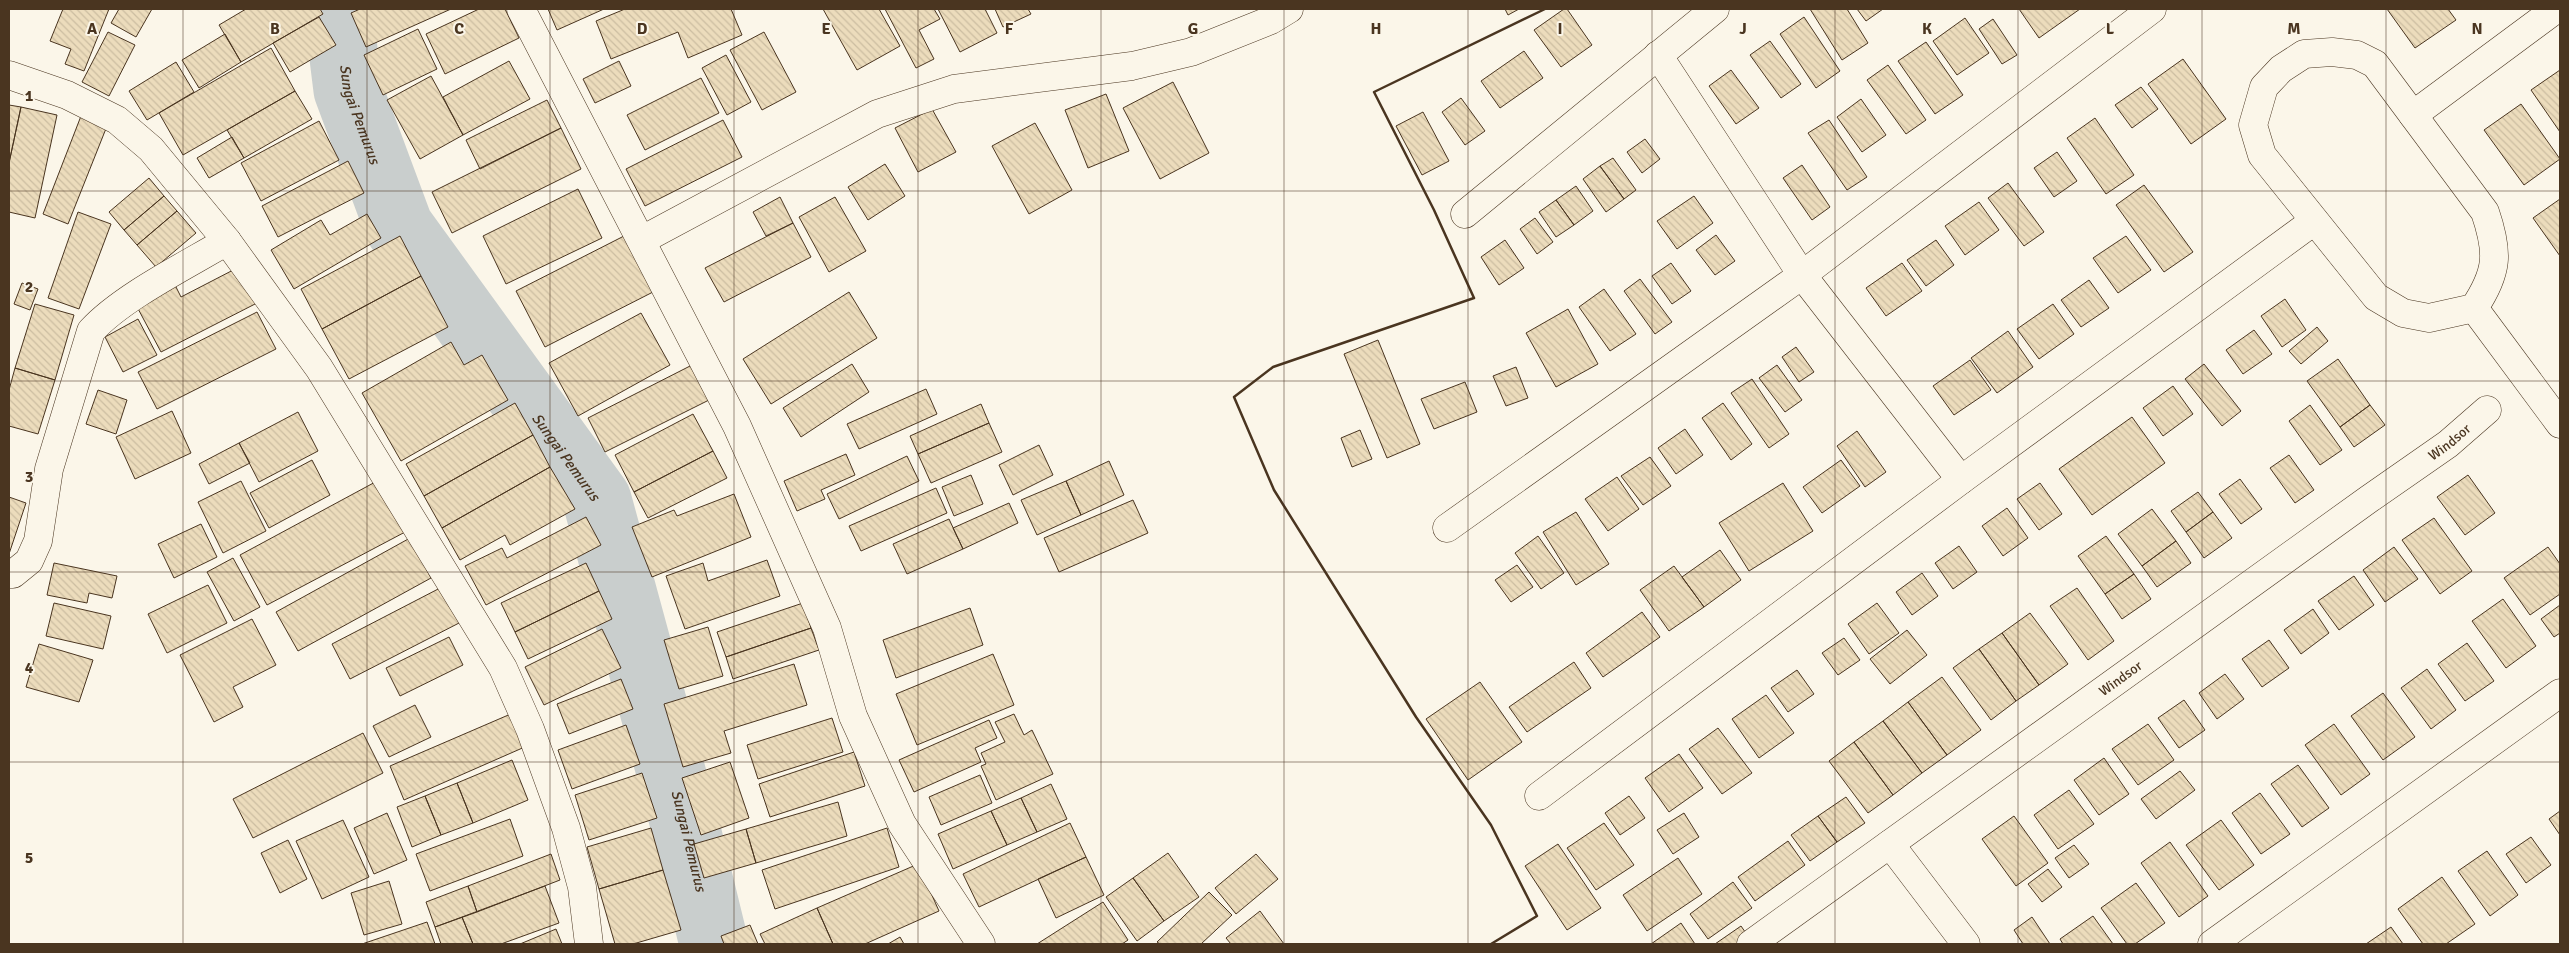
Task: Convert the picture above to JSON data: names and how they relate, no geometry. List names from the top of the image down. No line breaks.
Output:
{"streets":{"street":["Windsor"]},"water":["Sungai Pemurus"],"grid":{"columns":["A","B","C","D","E","F","G","H","I","J","K","L","M","N"],"rows":["1","2","3","4","5"]}}
